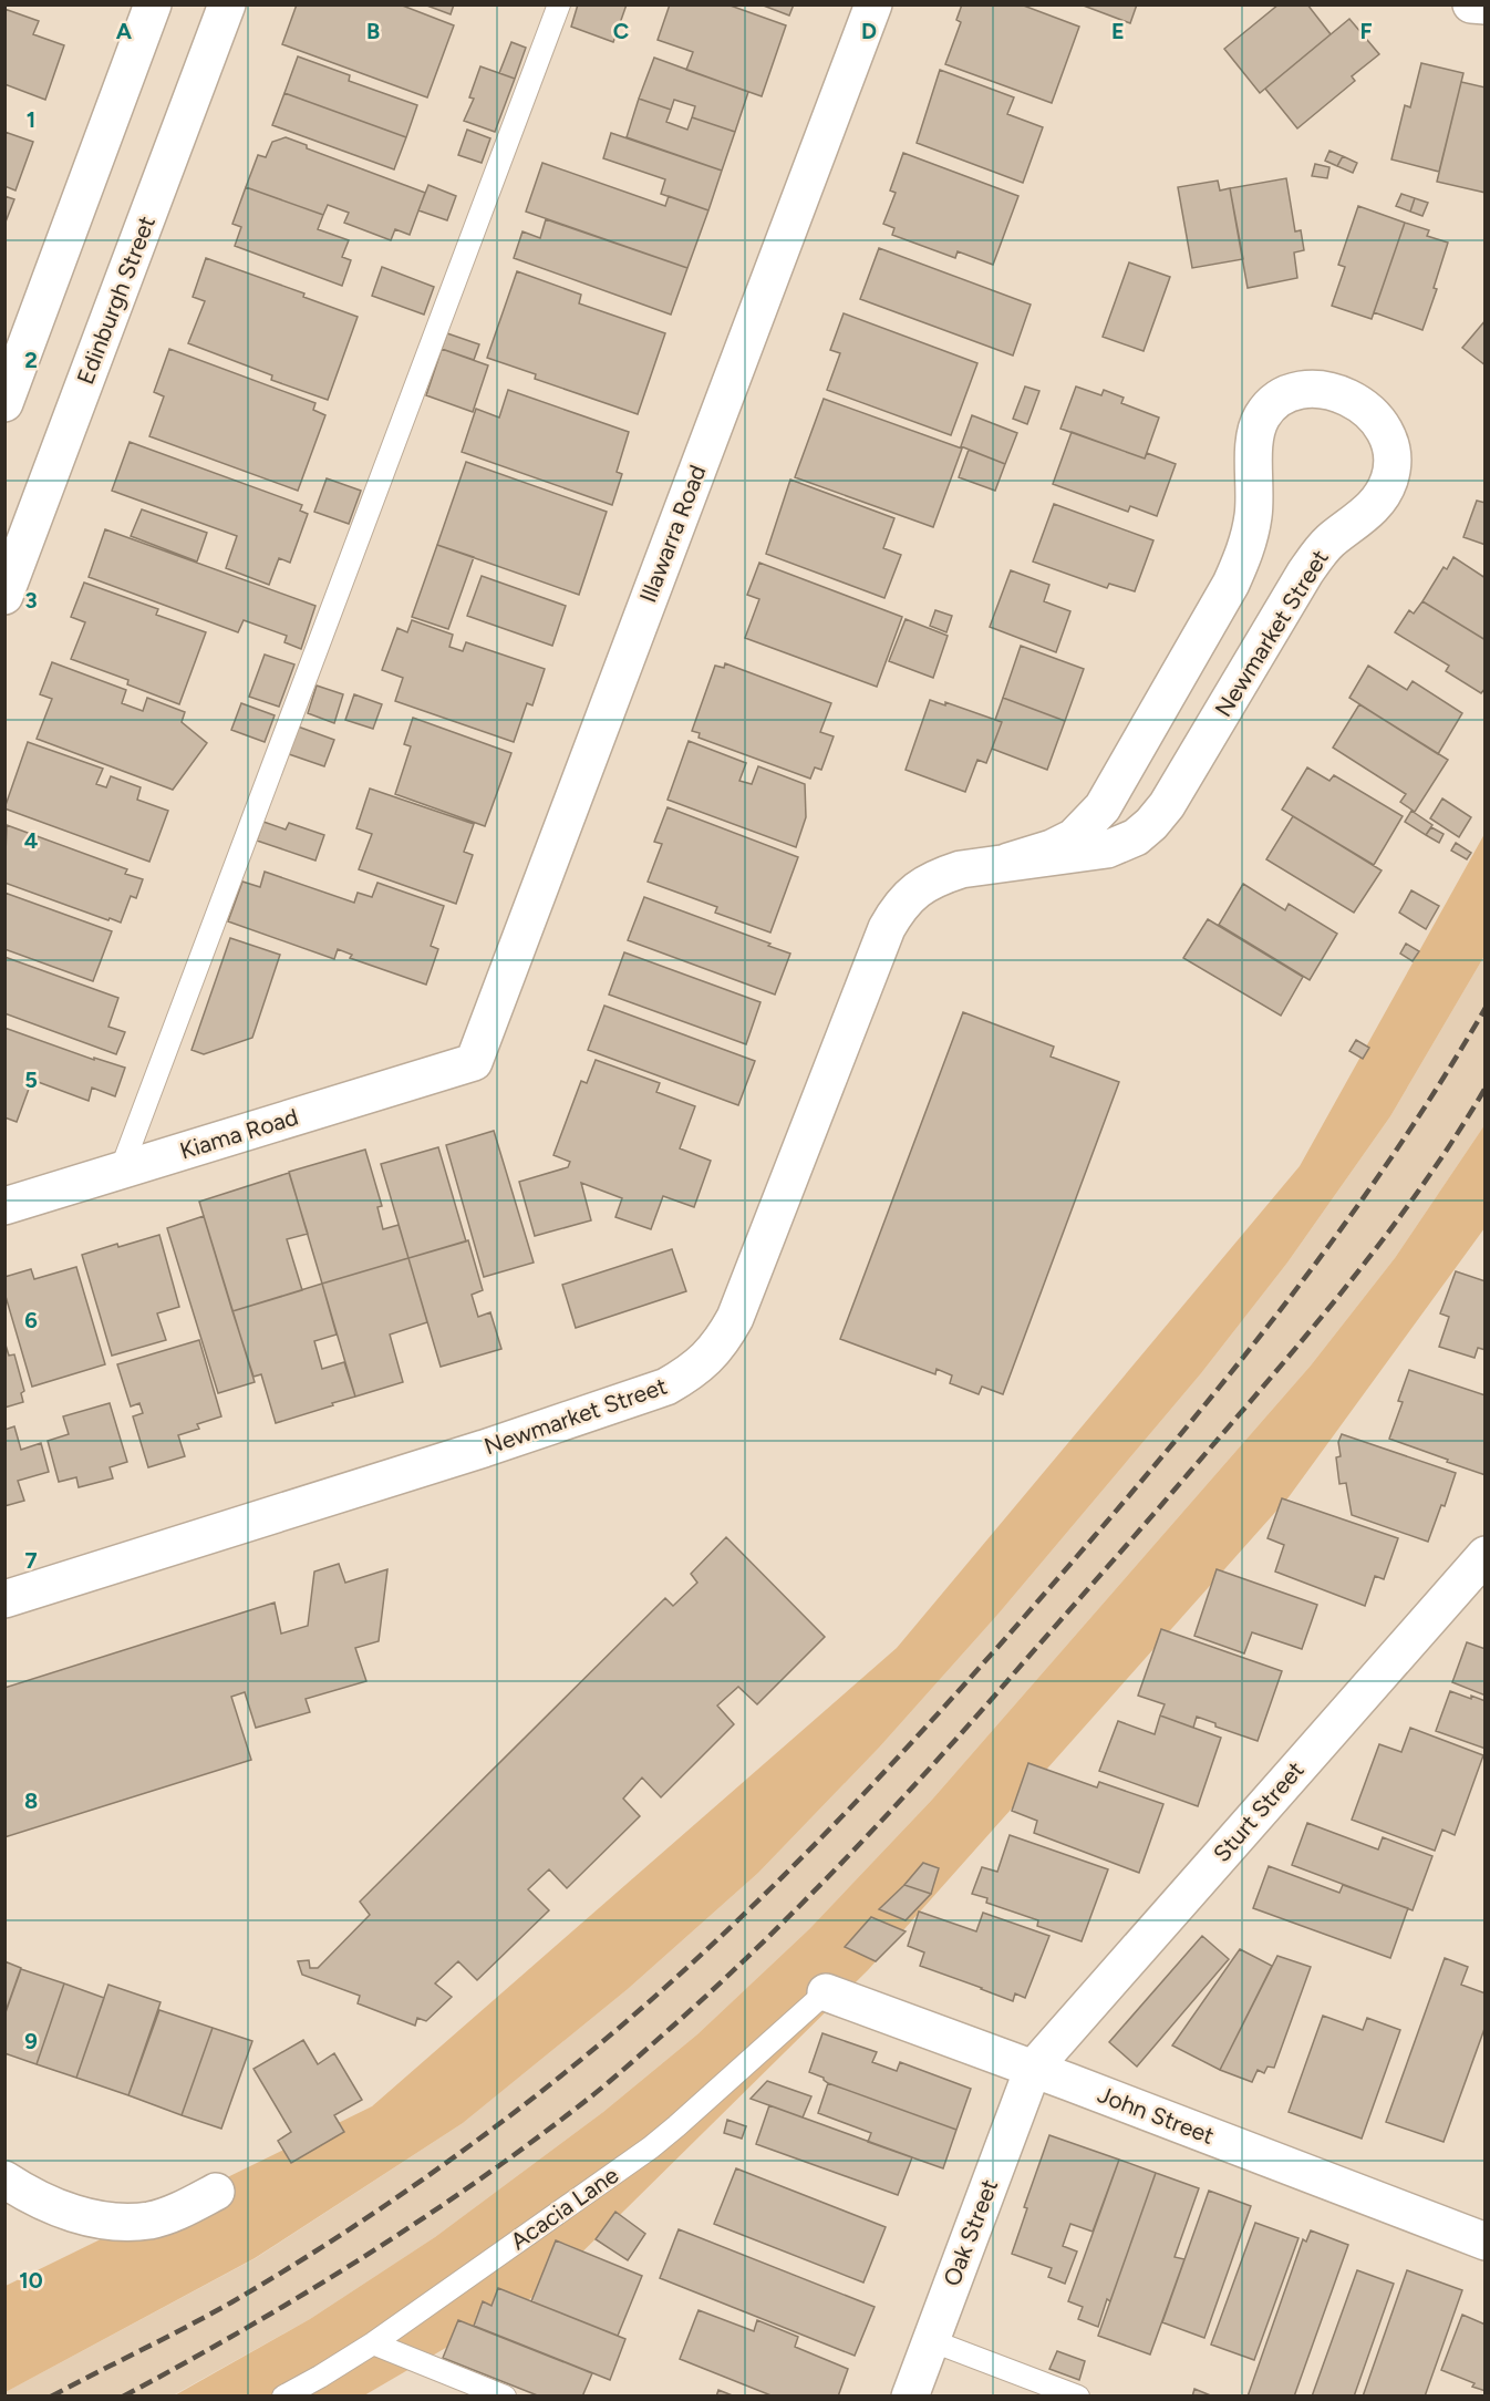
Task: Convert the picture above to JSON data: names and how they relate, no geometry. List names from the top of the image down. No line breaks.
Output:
{"streets":{"street":["Edinburgh Street","Illawarra Road","Newmarket Street","Kiama Road","Sturt Street","John Street","Oak Street"],"lane":["Acacia Lane"]},"crossings":[["Illawarra Road","Kiama Road"],["Sturt Street","John Street"],["Sturt Street","Oak Street"],["John Street","Acacia Lane"],["John Street","Oak Street"]],"grid":{"columns":["A","B","C","D","E","F"],"rows":["1","2","3","4","5","6","7","8","9","10"]}}
